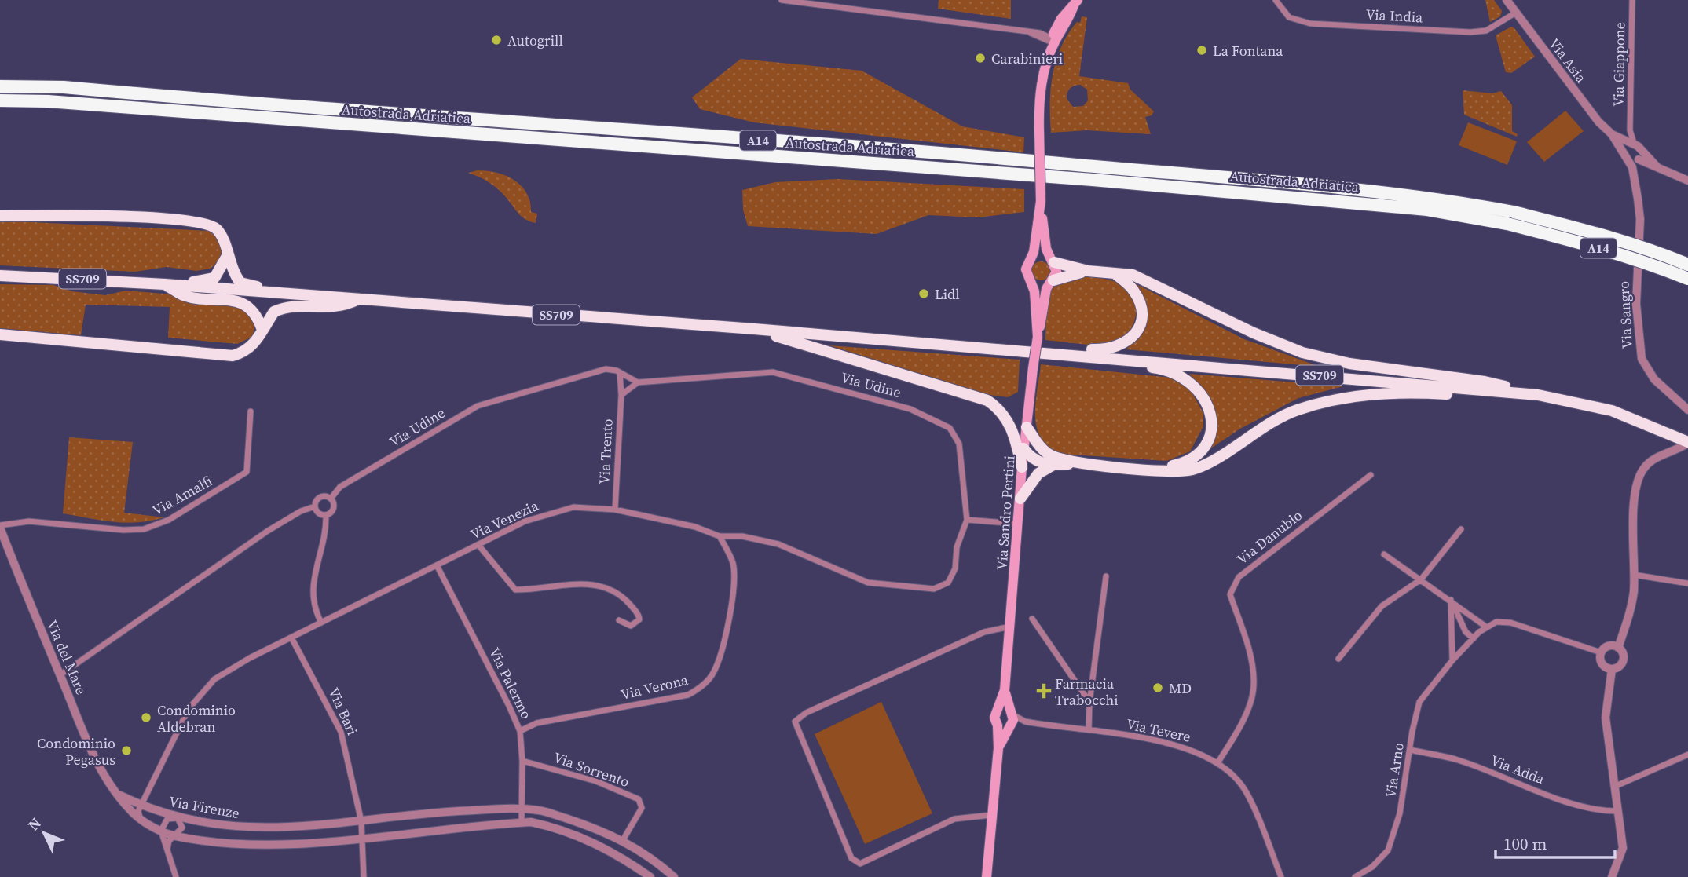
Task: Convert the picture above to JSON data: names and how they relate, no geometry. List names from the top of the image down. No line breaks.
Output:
{"streets":{"highway":["Autostrada Adriatica","A14","SS709"],"main road":["Via Sandro Pertini"],"street":["Via India","Via Asia","Via Giappone","Via Sangro","Via Udine","Via Trento","Via Amalfi","Via Venezia","Via Danubio","Via del Mare","Via Palermo","Via Verona","Via Bari","Via Tevere","Via Sorrento","Via Adda","Via Arno","Via Firenze"]},"crossings":[["Via India","Via Asia"],["Via Asia","Via Giappone"],["Via Asia","Via Sangro"],["Via Udine","Via Venezia"],["Via Udine","Via del Mare"],["Via Trento","Via Venezia"],["Via Amalfi","Via del Mare"],["Via Sandro Pertini","Via Tevere"],["Via Venezia","Via Palermo"],["Via Venezia","Via Verona"],["Via Venezia","Via Bari"],["Via Venezia","Via Firenze"],["Via Danubio","Via Tevere"],["Via del Mare","Via Firenze"],["Via Palermo","Via Verona"],["Via Palermo","Via Sorrento"],["Via Palermo","Via Firenze"],["Via Bari","Via Firenze"],["Via Sorrento","Via Firenze"],["Via Adda","Via Arno"]],"places":{"other":["Autogrill","La Fontana","Carabinieri","Lidl","MD","Condominio Aldebran","Condominio Pegasus"],"health":["Farmacia Trabocchi"]},"scale_bar":"100 m","north":"top left"}
